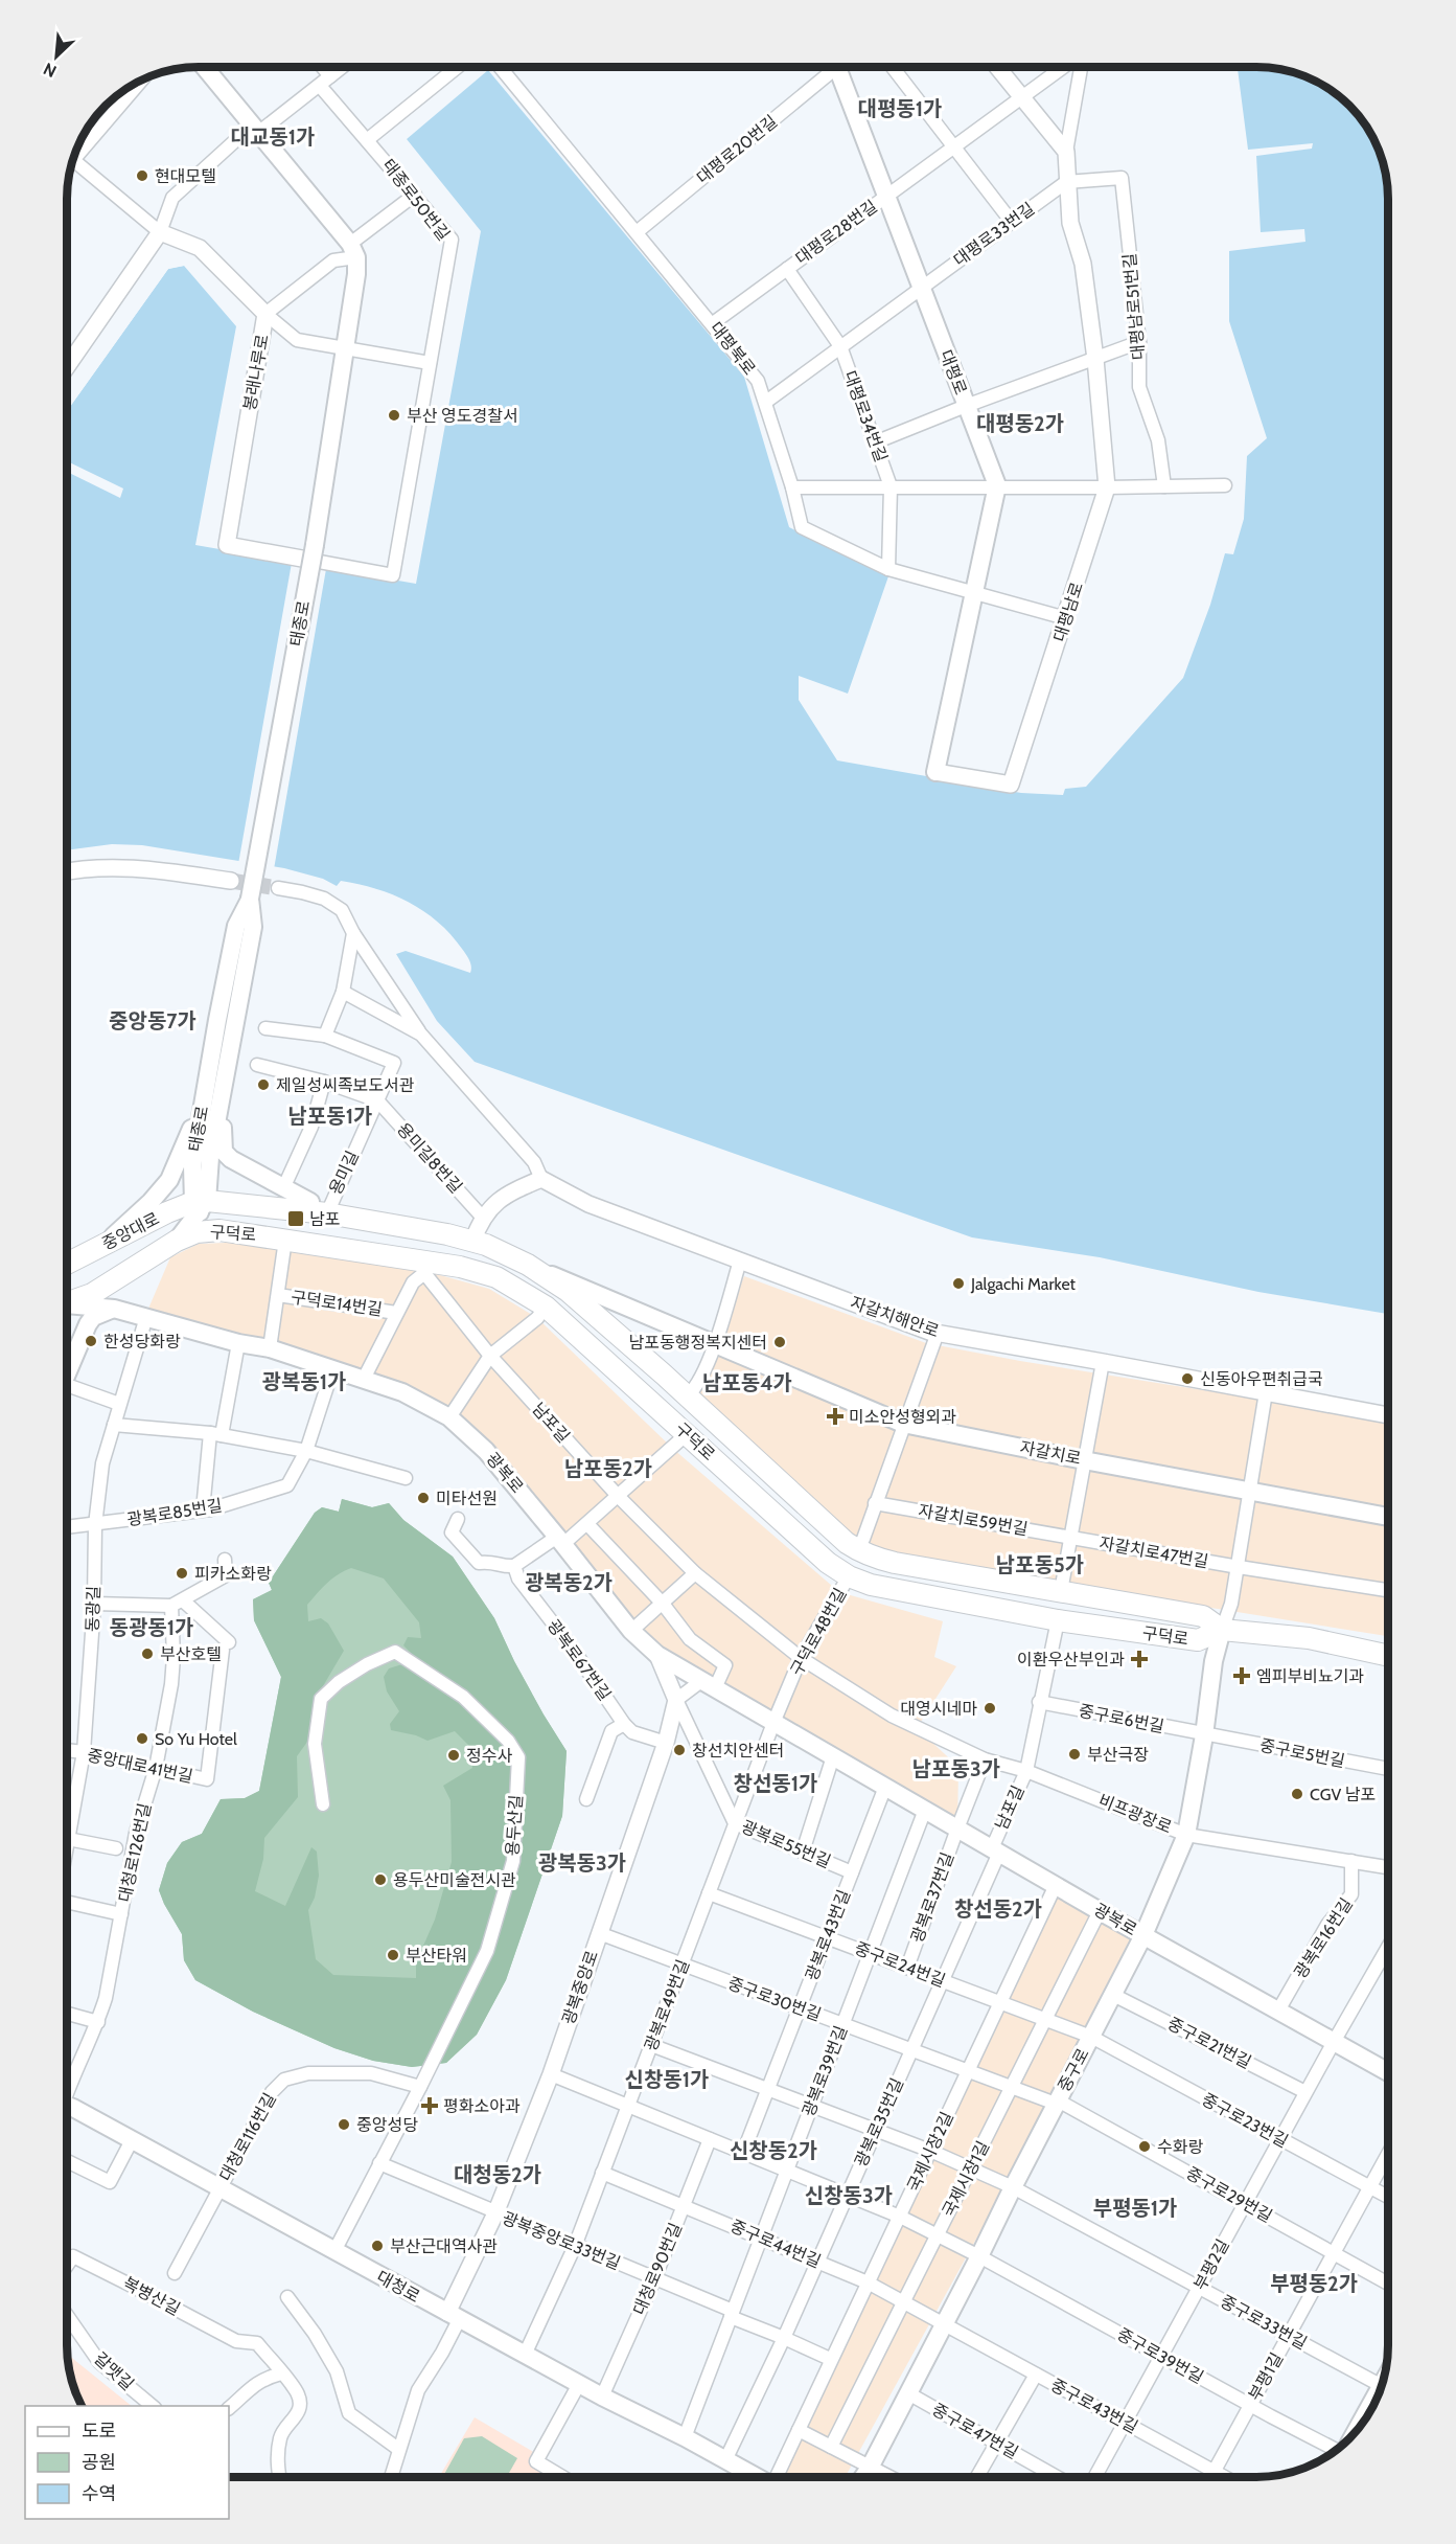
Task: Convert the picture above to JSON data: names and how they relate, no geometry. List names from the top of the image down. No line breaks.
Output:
{"streets":{"main road":["대평로","태종로","중앙대로","구덕로","자갈치로","광복로","중구로","대청로"],"street":["대평로20번길","태종로50번길","대평로28번길","대평로33번길","대평남로51번길","대평북로","봉래나루로","대평로34번길","대평남로","용미길8번길","용미길","구덕로14번길","자갈치해안로","남포길","광복로85번길","자갈치로59번길","자갈치로47번길","동광길","구덕로48번길","광복로67번길","중구로6번길","중구로5번길","중앙대로41번길","비프광장로","용두산길","광복로55번길","대청로126번길","광복로37번길","광복로43번길","광복로16번길","중구로24번길","광복중앙로","중구로30번길","광복로49번길","중구로21번길","광복로39번길","중구로23번길","광복로35번길","대청로116번길","국제시장2길","국제시장1길","중구로29번길","광복중앙로33번길","중구로44번길","부평2길","대청로90번길","복병산길","중구로33번길","중구로39번길","갈맷길","부평1길","중구로43번길","중구로47번길"]},"crossings":[["대평로20번길","대평북로"],["태종로50번길","봉래나루로"],["태종로50번길","태종로"],["대평로28번길","대평북로"],["대평로28번길","대평로"],["대평로28번길","대평로34번길"],["대평로33번길","대평남로51번길"],["대평로33번길","대평로"],["대평로33번길","대평로34번길"],["대평로33번길","대평남로"],["대평남로51번길","대평남로"],["대평북로","대평로34번길"],["대평북로","대평남로"],["봉래나루로","태종로"],["대평로","대평로34번길"],["태종로","중앙대로"],["태종로","구덕로"],["용미길8번길","용미길"],["용미길","구덕로"],["중앙대로","구덕로"],["구덕로","구덕로14번길"],["구덕로","남포길"],["구덕로","자갈치로"],["구덕로","구덕로48번길"],["구덕로","중구로"],["구덕로14번길","남포길"],["구덕로14번길","광복로"],["남포길","광복로"],["남포길","구덕로48번길"],["남포길","비프광장로"],["남포길","광복로35번길"],["광복로","광복로85번길"],["광복로","동광길"],["광복로","구덕로48번길"],["광복로","광복로37번길"],["광복로","광복로43번길"],["광복로","광복로16번길"],["광복로","광복로49번길"],["광복로","중구로"],["광복로","광복로39번길"],["광복로","광복로35번길"],["광복로","국제시장2길"],["광복로","국제시장1길"],["광복로","부평2길"],["광복로85번길","동광길"],["자갈치로59번길","자갈치로47번길"],["동광길","중앙대로41번길"],["구덕로48번길","광복로49번길"],["광복로67번길","광복중앙로"],["중구로6번길","중구로5번길"],["중구로6번길","중구로"],["중구로5번길","중구로"],["중앙대로41번길","대청로126번길"],["비프광장로","광복로16번길"],["비프광장로","중구로"],["용두산길","대청로116번길"],["용두산길","광복중앙로33번길"],["용두산길","대청로"],["광복로55번길","광복로43번길"],["광복로55번길","광복중앙로"],["광복로55번길","광복로49번길"],["광복로37번길","중구로24번길"],["광복로43번길","중구로24번길"],["광복로43번길","중구로30번길"],["광복로43번길","중구로33번길"],["광복로43번길","중구로39번길"],["중구로24번길","광복로49번길"],["중구로24번길","중구로"],["중구로24번길","광복로39번길"],["중구로24번길","중구로23번길"],["중구로24번길","광복로35번길"],["중구로24번길","국제시장2길"],["중구로24번길","국제시장1길"],["광복중앙로","중구로30번길"],["광복중앙로","광복중앙로33번길"],["광복중앙로","대청로"],["광복중앙로","중구로39번길"],["중구로30번길","광복로49번길"],["중구로30번길","중구로"],["중구로30번길","광복로39번길"],["중구로30번길","광복로35번길"],["중구로30번길","국제시장2길"],["중구로30번길","국제시장1길"],["중구로30번길","중구로29번길"],["광복로49번길","광복중앙로33번길"],["광복로49번길","중구로44번길"],["광복로49번길","대청로"],["광복로49번길","중구로33번길"],["광복로49번길","중구로39번길"],["중구로21번길","중구로"],["중구로21번길","부평2길"],["중구로","중구로23번길"],["중구로","중구로29번길"],["중구로","중구로44번길"],["중구로","중구로33번길"],["중구로","중구로39번길"],["중구로","중구로43번길"],["중구로","중구로47번길"],["광복로39번길","광복중앙로33번길"],["광복로39번길","중구로44번길"],["광복로39번길","대청로"],["광복로39번길","중구로33번길"],["광복로39번길","중구로39번길"],["중구로23번길","부평2길"],["중구로23번길","부평1길"],["광복로35번길","광복중앙로33번길"],["광복로35번길","중구로44번길"],["광복로35번길","대청로"],["광복로35번길","중구로33번길"],["광복로35번길","중구로39번길"],["대청로116번길","대청로"],["국제시장2길","광복중앙로33번길"],["국제시장2길","중구로44번길"],["국제시장2길","중구로33번길"],["국제시장2길","중구로39번길"],["국제시장1길","중구로44번길"],["국제시장1길","중구로33번길"],["국제시장1길","중구로39번길"],["중구로29번길","부평2길"],["중구로29번길","부평1길"],["광복중앙로33번길","대청로90번길"],["중구로44번길","대청로90번길"],["중구로44번길","중구로43번길"],["부평2길","중구로33번길"],["부평2길","중구로39번길"],["부평2길","중구로43번길"],["대청로90번길","대청로"],["대청로90번길","중구로39번길"],["중구로33번길","부평1길"],["중구로39번길","부평1길"],["부평1길","중구로43번길"]],"districts":["대평동1가","대교동1가","대평동2가","중앙동7가","남포동1가","광복동1가","남포동4가","남포동2가","남포동5가","광복동2가","동광동1가","남포동3가","창선동1가","광복동3가","창선동2가","신창동1가","신창동2가","대청동2가","신창동3가","부평동1가","부평동2가"],"places":{"other":["현대모텔","부산 영도경찰서","제일성씨족보도서관","Jalgachi Market","한성당화랑","남포동행정복지센터","신동아우편취급국","미타선원","피카소화랑","부산호텔","대영시네마","So Yu Hotel","창선치안센터","부산극장","정수사","CGV 남포","용두산미술전시관","부산타워","중앙성당","수화랑","부산근대역사관"],"transit":["남포"],"health":["미소안성형외과","이환우산부인과","엠피부비뇨기과","평화소아과"]},"legend":["도로","공원","수역"],"north":"bottom left"}
